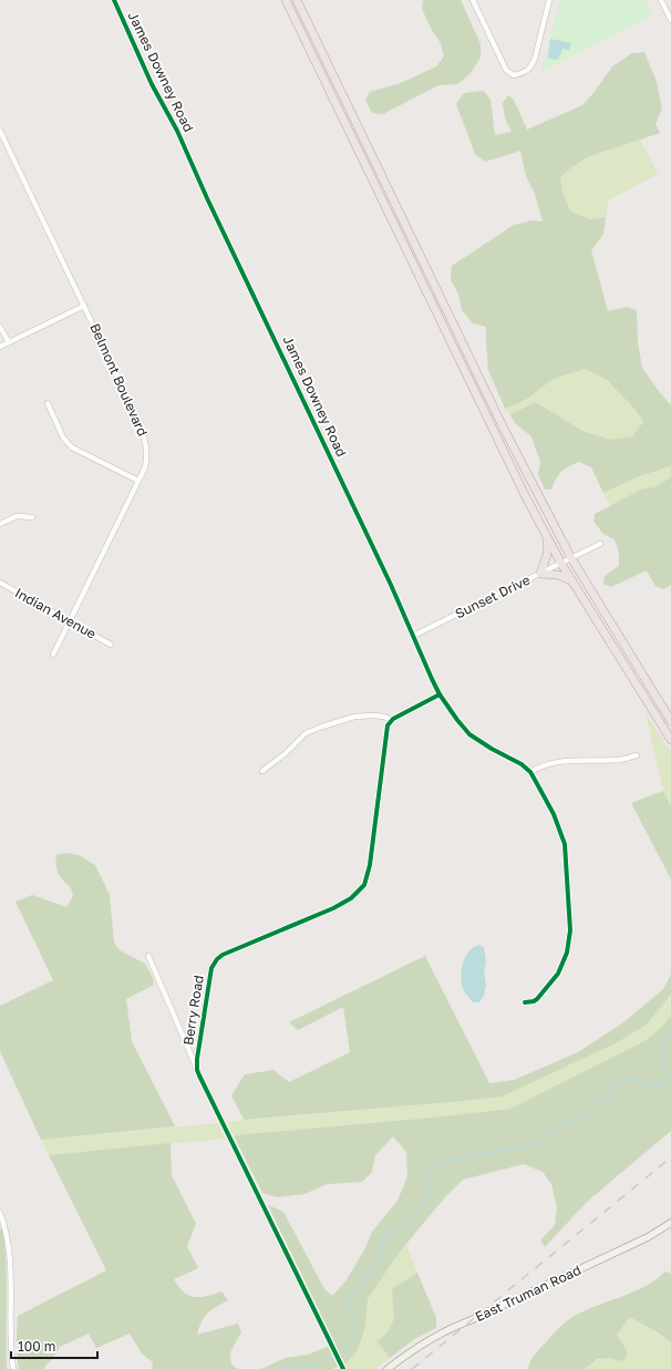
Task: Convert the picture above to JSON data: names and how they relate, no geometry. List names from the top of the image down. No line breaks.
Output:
{"streets":{"main road":["East Truman Road"],"street":["James Downey Road","Belmont Boulevard","Sunset Drive","Indian Avenue","Berry Road"]},"crossings":[["James Downey Road","Sunset Drive"],["Belmont Boulevard","Indian Avenue"]],"scale_bar":"100 m"}
